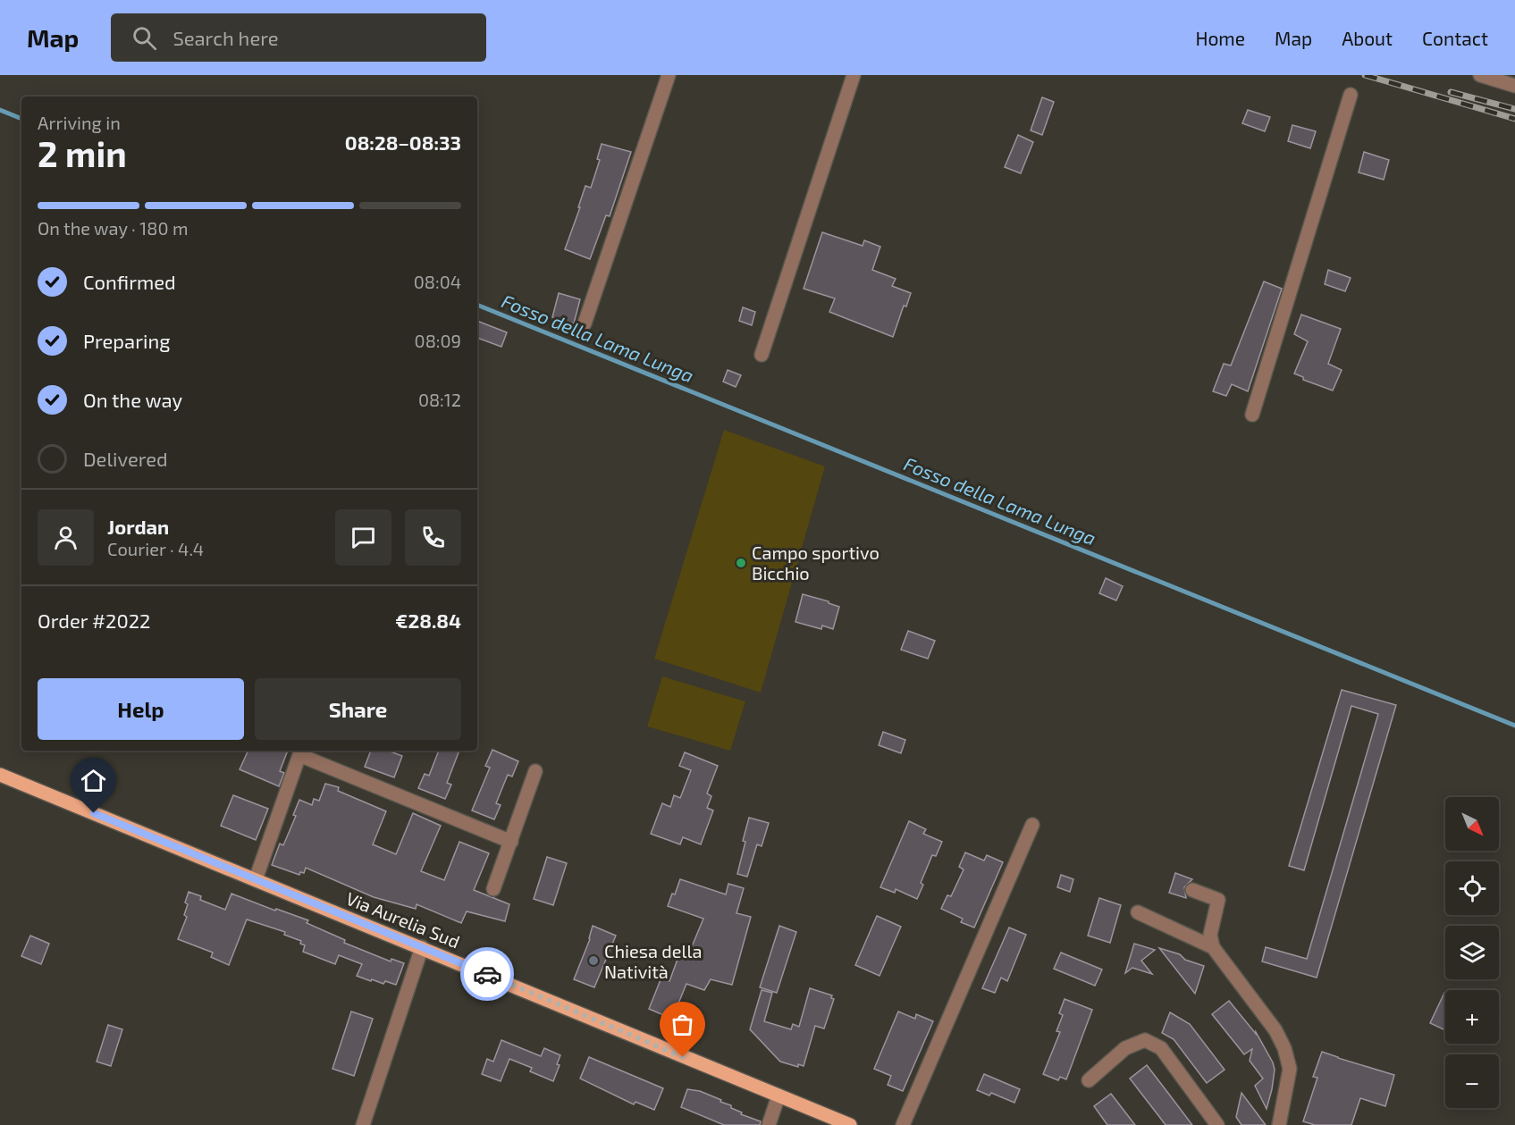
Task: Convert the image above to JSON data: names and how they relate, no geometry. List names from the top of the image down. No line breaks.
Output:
{"streets":{"main road":["Via Aurelia Sud"]},"water":["Fosso della Lama Lunga"],"places":["Campo sportivo Bicchio","Chiesa della Natività"],"north":"bottom right","page":{"header":"Map","search":"Search here","nav":["Home","Map","About","Contact"],"heading":["2 min","Arriving in","08:28–08:33"],"panel":["Jordan","Courier · 4.4","Order #2022","€28.84"],"bar":"On the way · 180 m","list":[["Confirmed","08:04"],["Preparing","08:09"],["On the way","08:12"],"Delivered"],"buttons":["Help","Share"],"map_buttons":["+","−"]}}
